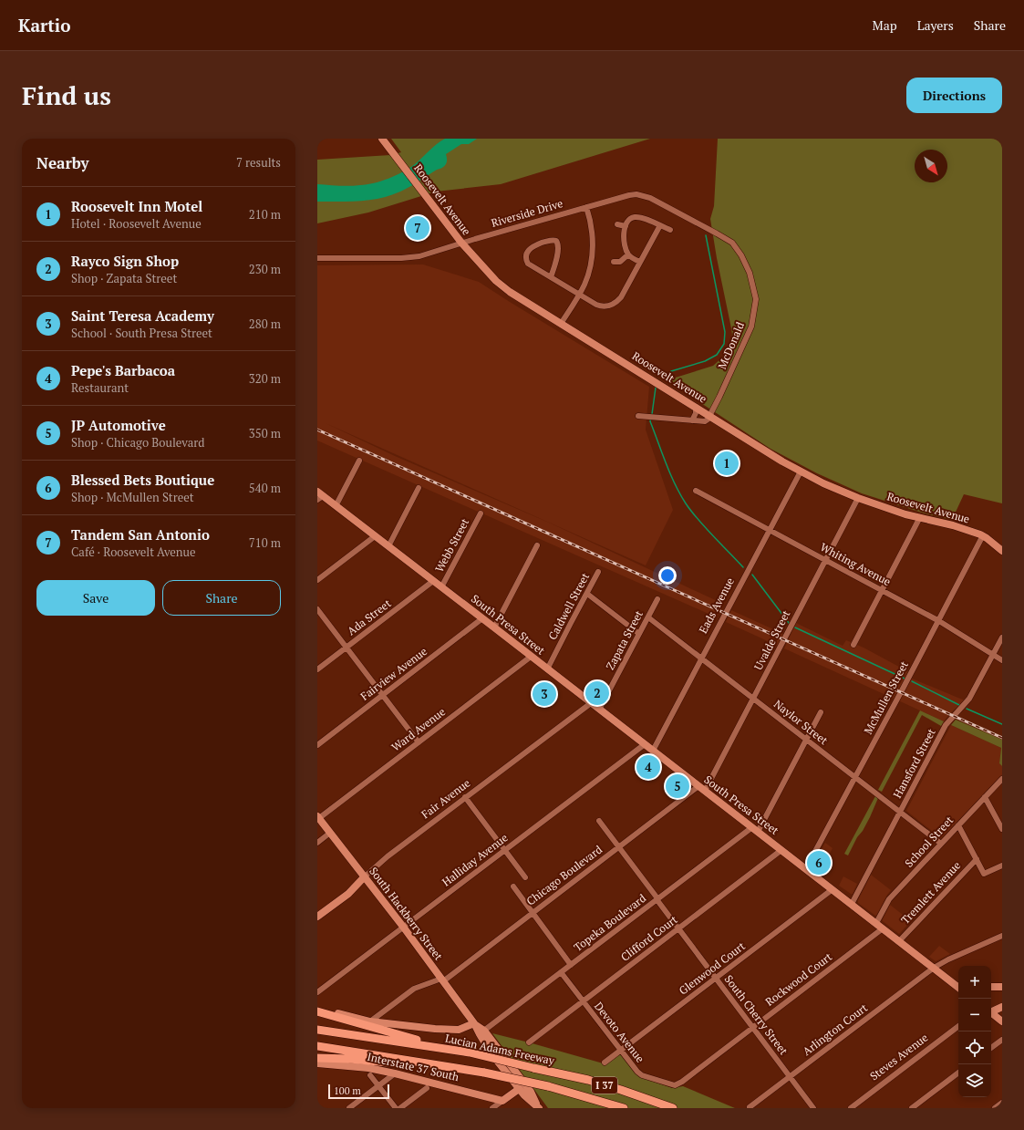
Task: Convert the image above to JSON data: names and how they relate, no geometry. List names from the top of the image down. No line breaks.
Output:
{"streets":{"highway":["Lucian Adams Freeway","I 37"],"main road":["Roosevelt Avenue","South Presa Street","Fair Avenue","South Hackberry Street","Interstate 37 South"],"street":["Riverside Drive","McDonald","Webb Street","Whiting Avenue","Eads Avenue","Caldwell Street","Ada Street","Zapata Street","Uvalde Street","Fairview Avenue","McMullen Street","Naylor Street","Ward Avenue","Hansford Street","School Street","Halliday Avenue","Chicago Boulevard","Tremlett Avenue","Topeka Boulevard","Clifford Court","Glenwood Court","Rockwood Court","South Cherry Street","Arlington Court","Devoto Avenue","Steves Avenue"]},"crossings":[["Roosevelt Avenue","Riverside Drive"],["Roosevelt Avenue","McDonald"],["Roosevelt Avenue","Eads Avenue"],["Roosevelt Avenue","Uvalde Street"],["Roosevelt Avenue","McMullen Street"],["Riverside Drive","McDonald"],["Webb Street","South Presa Street"],["Whiting Avenue","Eads Avenue"],["Whiting Avenue","Uvalde Street"],["Whiting Avenue","McMullen Street"],["Whiting Avenue","Hansford Street"],["Eads Avenue","South Presa Street"],["Eads Avenue","Naylor Street"],["Caldwell Street","South Presa Street"],["Ada Street","South Presa Street"],["South Presa Street","Zapata Street"],["South Presa Street","Uvalde Street"],["South Presa Street","Fairview Avenue"],["South Presa Street","McMullen Street"],["South Presa Street","Ward Avenue"],["South Presa Street","Hansford Street"],["South Presa Street","Fair Avenue"],["South Presa Street","School Street"],["South Presa Street","Halliday Avenue"],["South Presa Street","Chicago Boulevard"],["South Presa Street","Tremlett Avenue"],["South Presa Street","Topeka Boulevard"],["South Presa Street","Clifford Court"],["South Presa Street","Glenwood Court"],["South Presa Street","Rockwood Court"],["South Presa Street","Arlington Court"],["Zapata Street","Naylor Street"],["Uvalde Street","Naylor Street"],["Uvalde Street","Chicago Boulevard"],["McMullen Street","Naylor Street"],["Naylor Street","Hansford Street"],["Naylor Street","School Street"],["Ward Avenue","South Hackberry Street"],["Fair Avenue","South Hackberry Street"],["Halliday Avenue","South Hackberry Street"],["Chicago Boulevard","South Hackberry Street"],["Chicago Boulevard","South Cherry Street"],["South Hackberry Street","Topeka Boulevard"],["Topeka Boulevard","South Cherry Street"],["Topeka Boulevard","Devoto Avenue"],["Clifford Court","South Cherry Street"],["Clifford Court","Devoto Avenue"],["Glenwood Court","South Cherry Street"],["Glenwood Court","Devoto Avenue"],["Rockwood Court","South Cherry Street"],["Rockwood Court","Devoto Avenue"],["South Cherry Street","Arlington Court"]],"scale_bar":"100 m","north":"bottom right","page":{"header":"Kartio","nav":["Map","Layers","Share"],"buttons":["Directions",["Save","Share"]],"title":"Find us","heading":["Nearby","7 results"],"list":[{"mark":"1","name":"Roosevelt Inn Motel","note":"Hotel · Roosevelt Avenue","value":"210 m"},{"mark":"2","name":"Rayco Sign Shop","note":"Shop · Zapata Street","value":"230 m"},{"mark":"3","name":"Saint Teresa Academy","note":"School · South Presa Street","value":"280 m"},{"mark":"4","name":"Pepe's Barbacoa","note":"Restaurant","value":"320 m"},{"mark":"5","name":"JP Automotive","note":"Shop · Chicago Boulevard","value":"350 m"},{"mark":"6","name":"Blessed Bets Boutique","note":"Shop · McMullen Street","value":"540 m"},{"mark":"7","name":"Tandem San Antonio","note":"Café · Roosevelt Avenue","value":"710 m"}],"pins":["7","1","2","3","4","5","6"],"map_buttons":["+","−"],"scale":"100 m"}}
